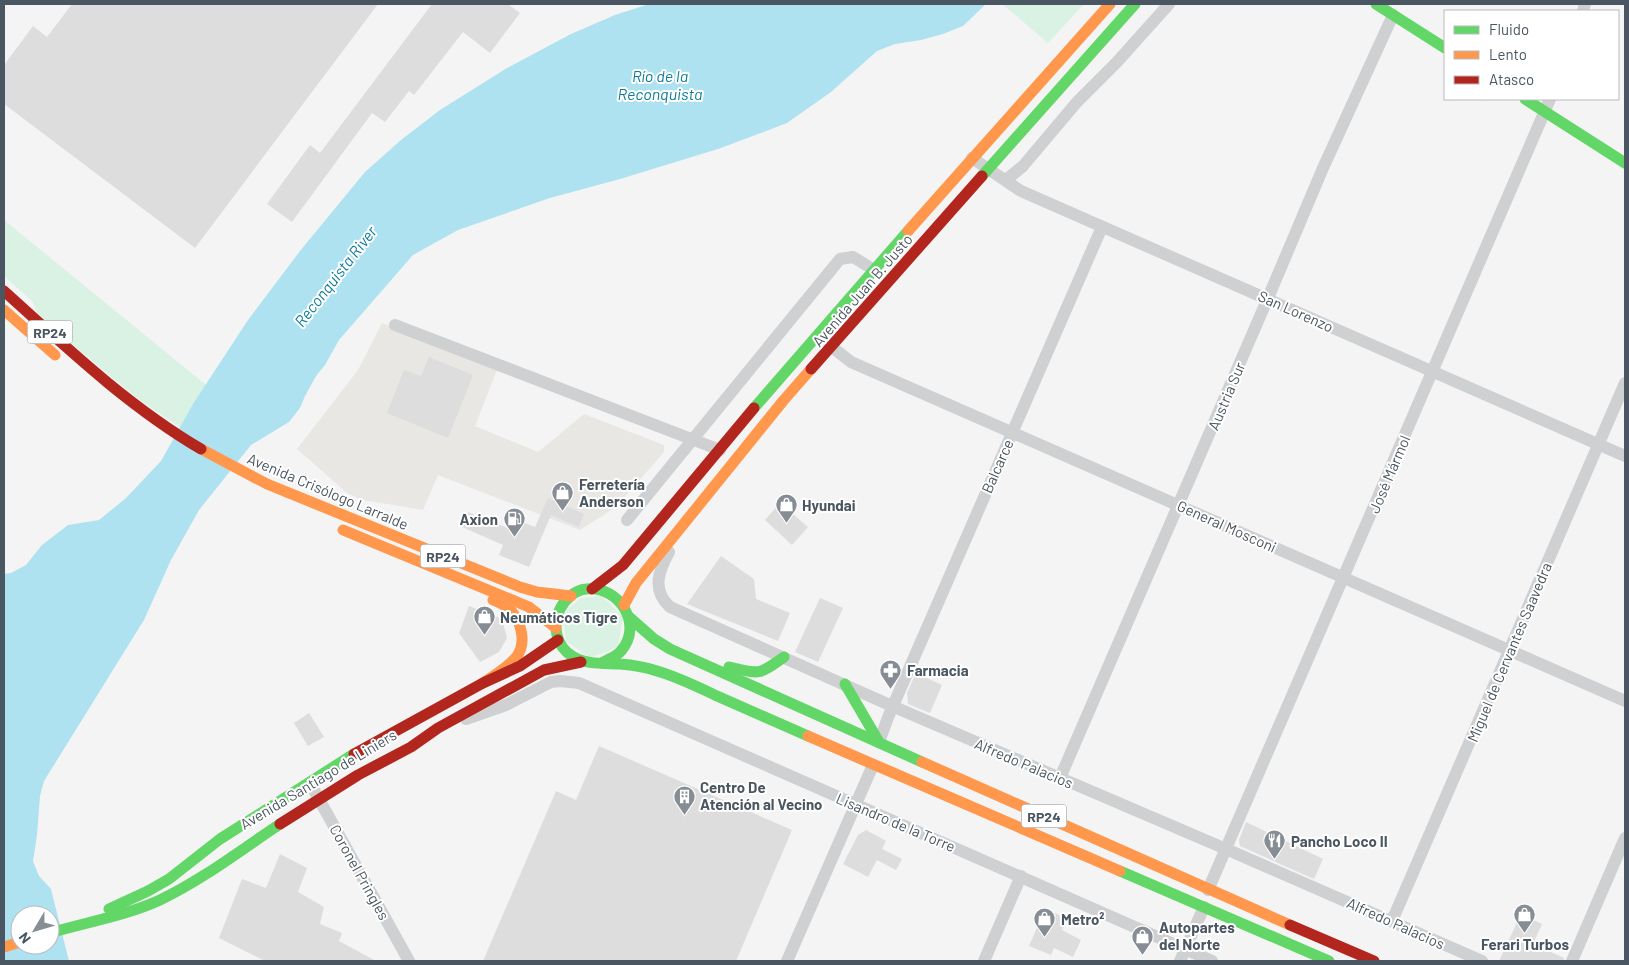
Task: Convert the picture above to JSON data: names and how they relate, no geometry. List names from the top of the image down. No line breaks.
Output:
{"streets":{"main road":["Avenida Juan B. Justo","RP24","Avenida Crisólogo Larralde","Avenida Santiago de Liniers"],"street":["San Lorenzo","Austria Sur","Balcarce","José Mármol","General Mosconi","Miguel de Cervantes Saavedra","Alfredo Palacios","Lisandro de la Torre","Coronel Pringles"]},"crossings":[["Avenida Juan B. Justo","San Lorenzo"],["Avenida Juan B. Justo","RP24"],["Avenida Juan B. Justo","Avenida Crisólogo Larralde"],["Avenida Juan B. Justo","General Mosconi"],["Avenida Juan B. Justo","Alfredo Palacios"],["Avenida Juan B. Justo","Avenida Santiago de Liniers"],["San Lorenzo","Austria Sur"],["San Lorenzo","Balcarce"],["San Lorenzo","José Mármol"],["San Lorenzo","Miguel de Cervantes Saavedra"],["RP24","Balcarce"],["RP24","José Mármol"],["RP24","Avenida Crisólogo Larralde"],["RP24","Avenida Santiago de Liniers"],["Austria Sur","General Mosconi"],["Austria Sur","Alfredo Palacios"],["Balcarce","General Mosconi"],["Balcarce","Alfredo Palacios"],["José Mármol","General Mosconi"],["José Mármol","Alfredo Palacios"],["Avenida Crisólogo Larralde","Avenida Santiago de Liniers"],["General Mosconi","Miguel de Cervantes Saavedra"],["Miguel de Cervantes Saavedra","Alfredo Palacios"],["Avenida Santiago de Liniers","Lisandro de la Torre"],["Avenida Santiago de Liniers","Coronel Pringles"]],"water":["Río de la Reconquista","Reconquista River"],"places":{"shop":["Ferretería Anderson","Hyundai","Neumáticos Tigre","Ferari Turbos","Metro²","Autopartes del Norte"],"fuel station":["Axion"],"pharmacy":["Farmacia"],"building":["Centro De Atención al Vecino"],"restaurant":["Pancho Loco II"]},"legend":["Fluido","Lento","Atasco"],"north":"bottom left"}
